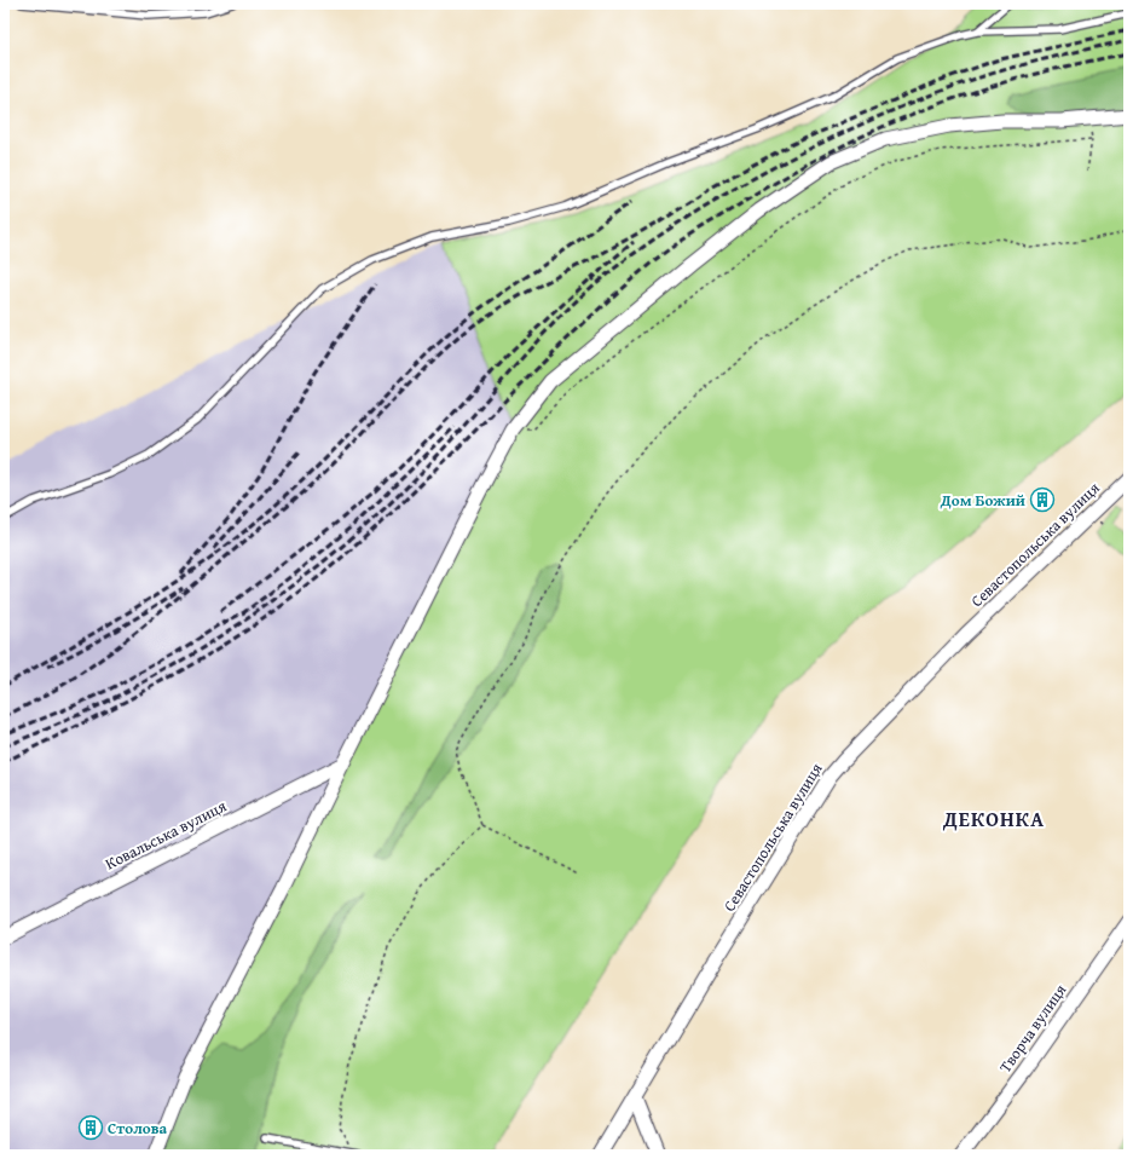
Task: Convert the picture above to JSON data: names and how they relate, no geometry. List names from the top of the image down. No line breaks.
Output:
{"streets":{"street":["Севастопольська вулиця","Ковальська вулиця","Творча вулиця"]},"districts":["ДЕКОНКА"],"places":{"building":["Дом Божий","Столова"]}}
